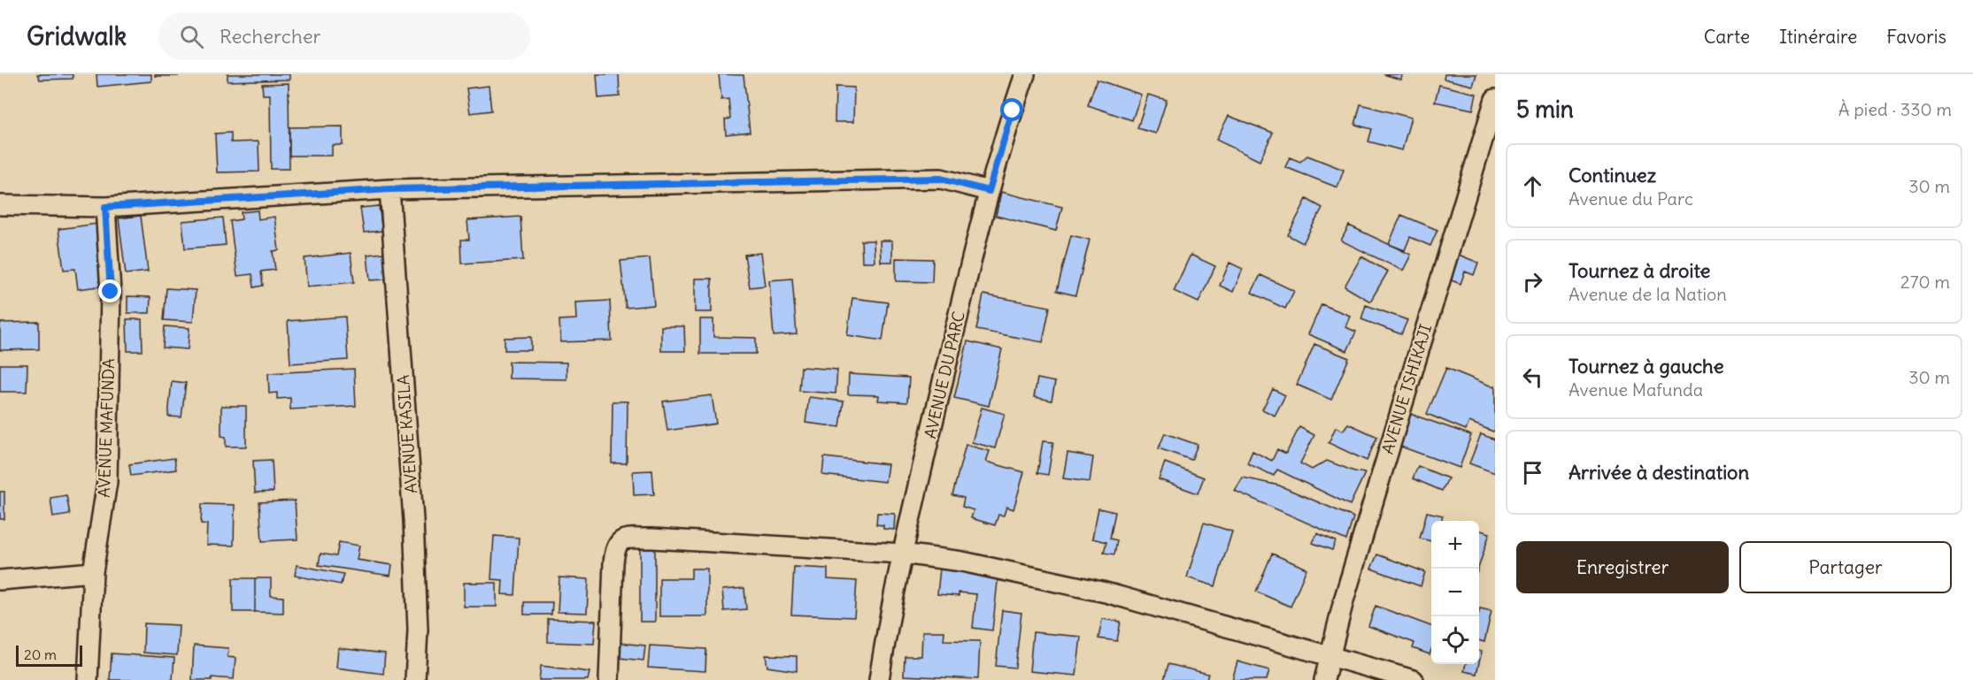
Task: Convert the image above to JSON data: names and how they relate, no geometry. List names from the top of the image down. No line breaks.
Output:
{"streets":{"street":["AVENUE DU PARC","AVENUE TSHIKAJI","AVENUE MAFUNDA","AVENUE KASILA"]},"scale_bar":"20 m","page":{"header":"Gridwalk","search":"Rechercher","nav":["Carte","Itinéraire","Favoris"],"heading":["5 min","À pied · 330 m"],"list":[["Continuez","Avenue du Parc","30 m"],["Tournez à droite","Avenue de la Nation","270 m"],["Tournez à gauche","Avenue Mafunda","30 m"],"Arrivée à destination"],"map_buttons":["+","−"],"buttons":["Enregistrer","Partager"],"scale":"20 m"}}
